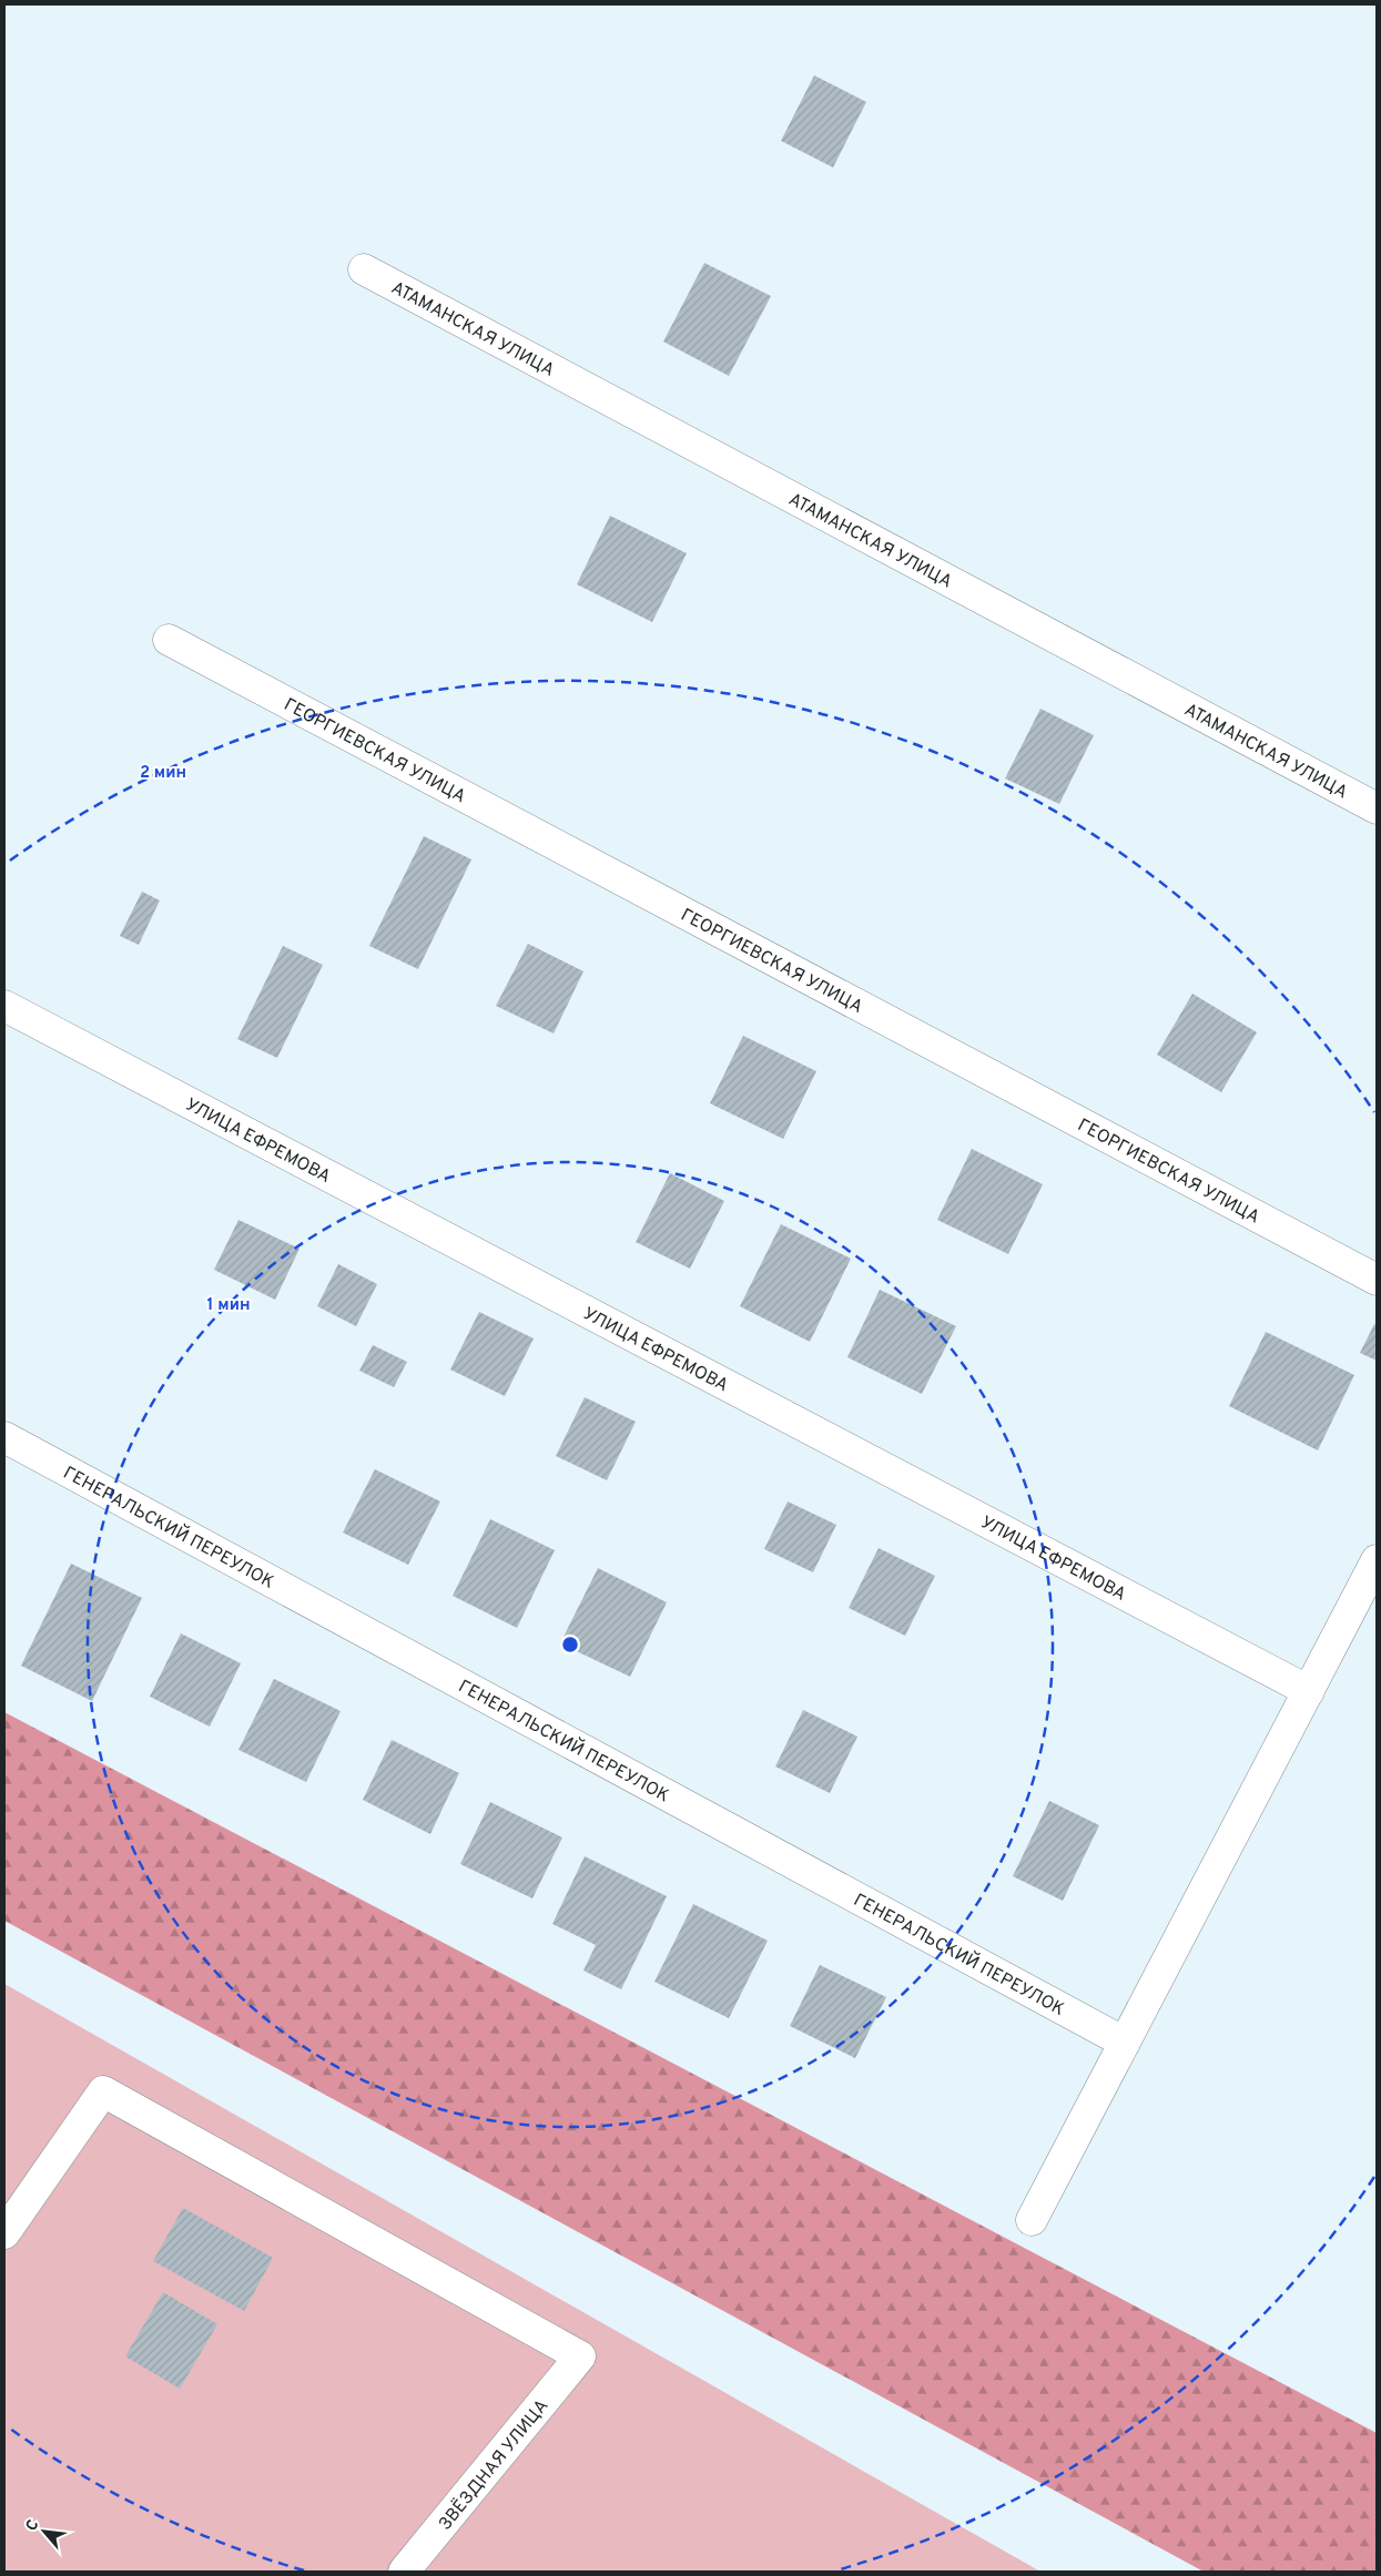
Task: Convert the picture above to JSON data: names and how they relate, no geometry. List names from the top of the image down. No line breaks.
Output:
{"streets":{"street":["АТАМАНСКАЯ УЛИЦА","ГЕОРГИЕВСКАЯ УЛИЦА","УЛИЦА ЕФРЕМОВА","ГЕНЕРАЛЬСКИЙ ПЕРЕУЛОК","ЗВЁЗДНАЯ УЛИЦА"]},"north":"top left","rings":["2 мин","1 мин"]}
